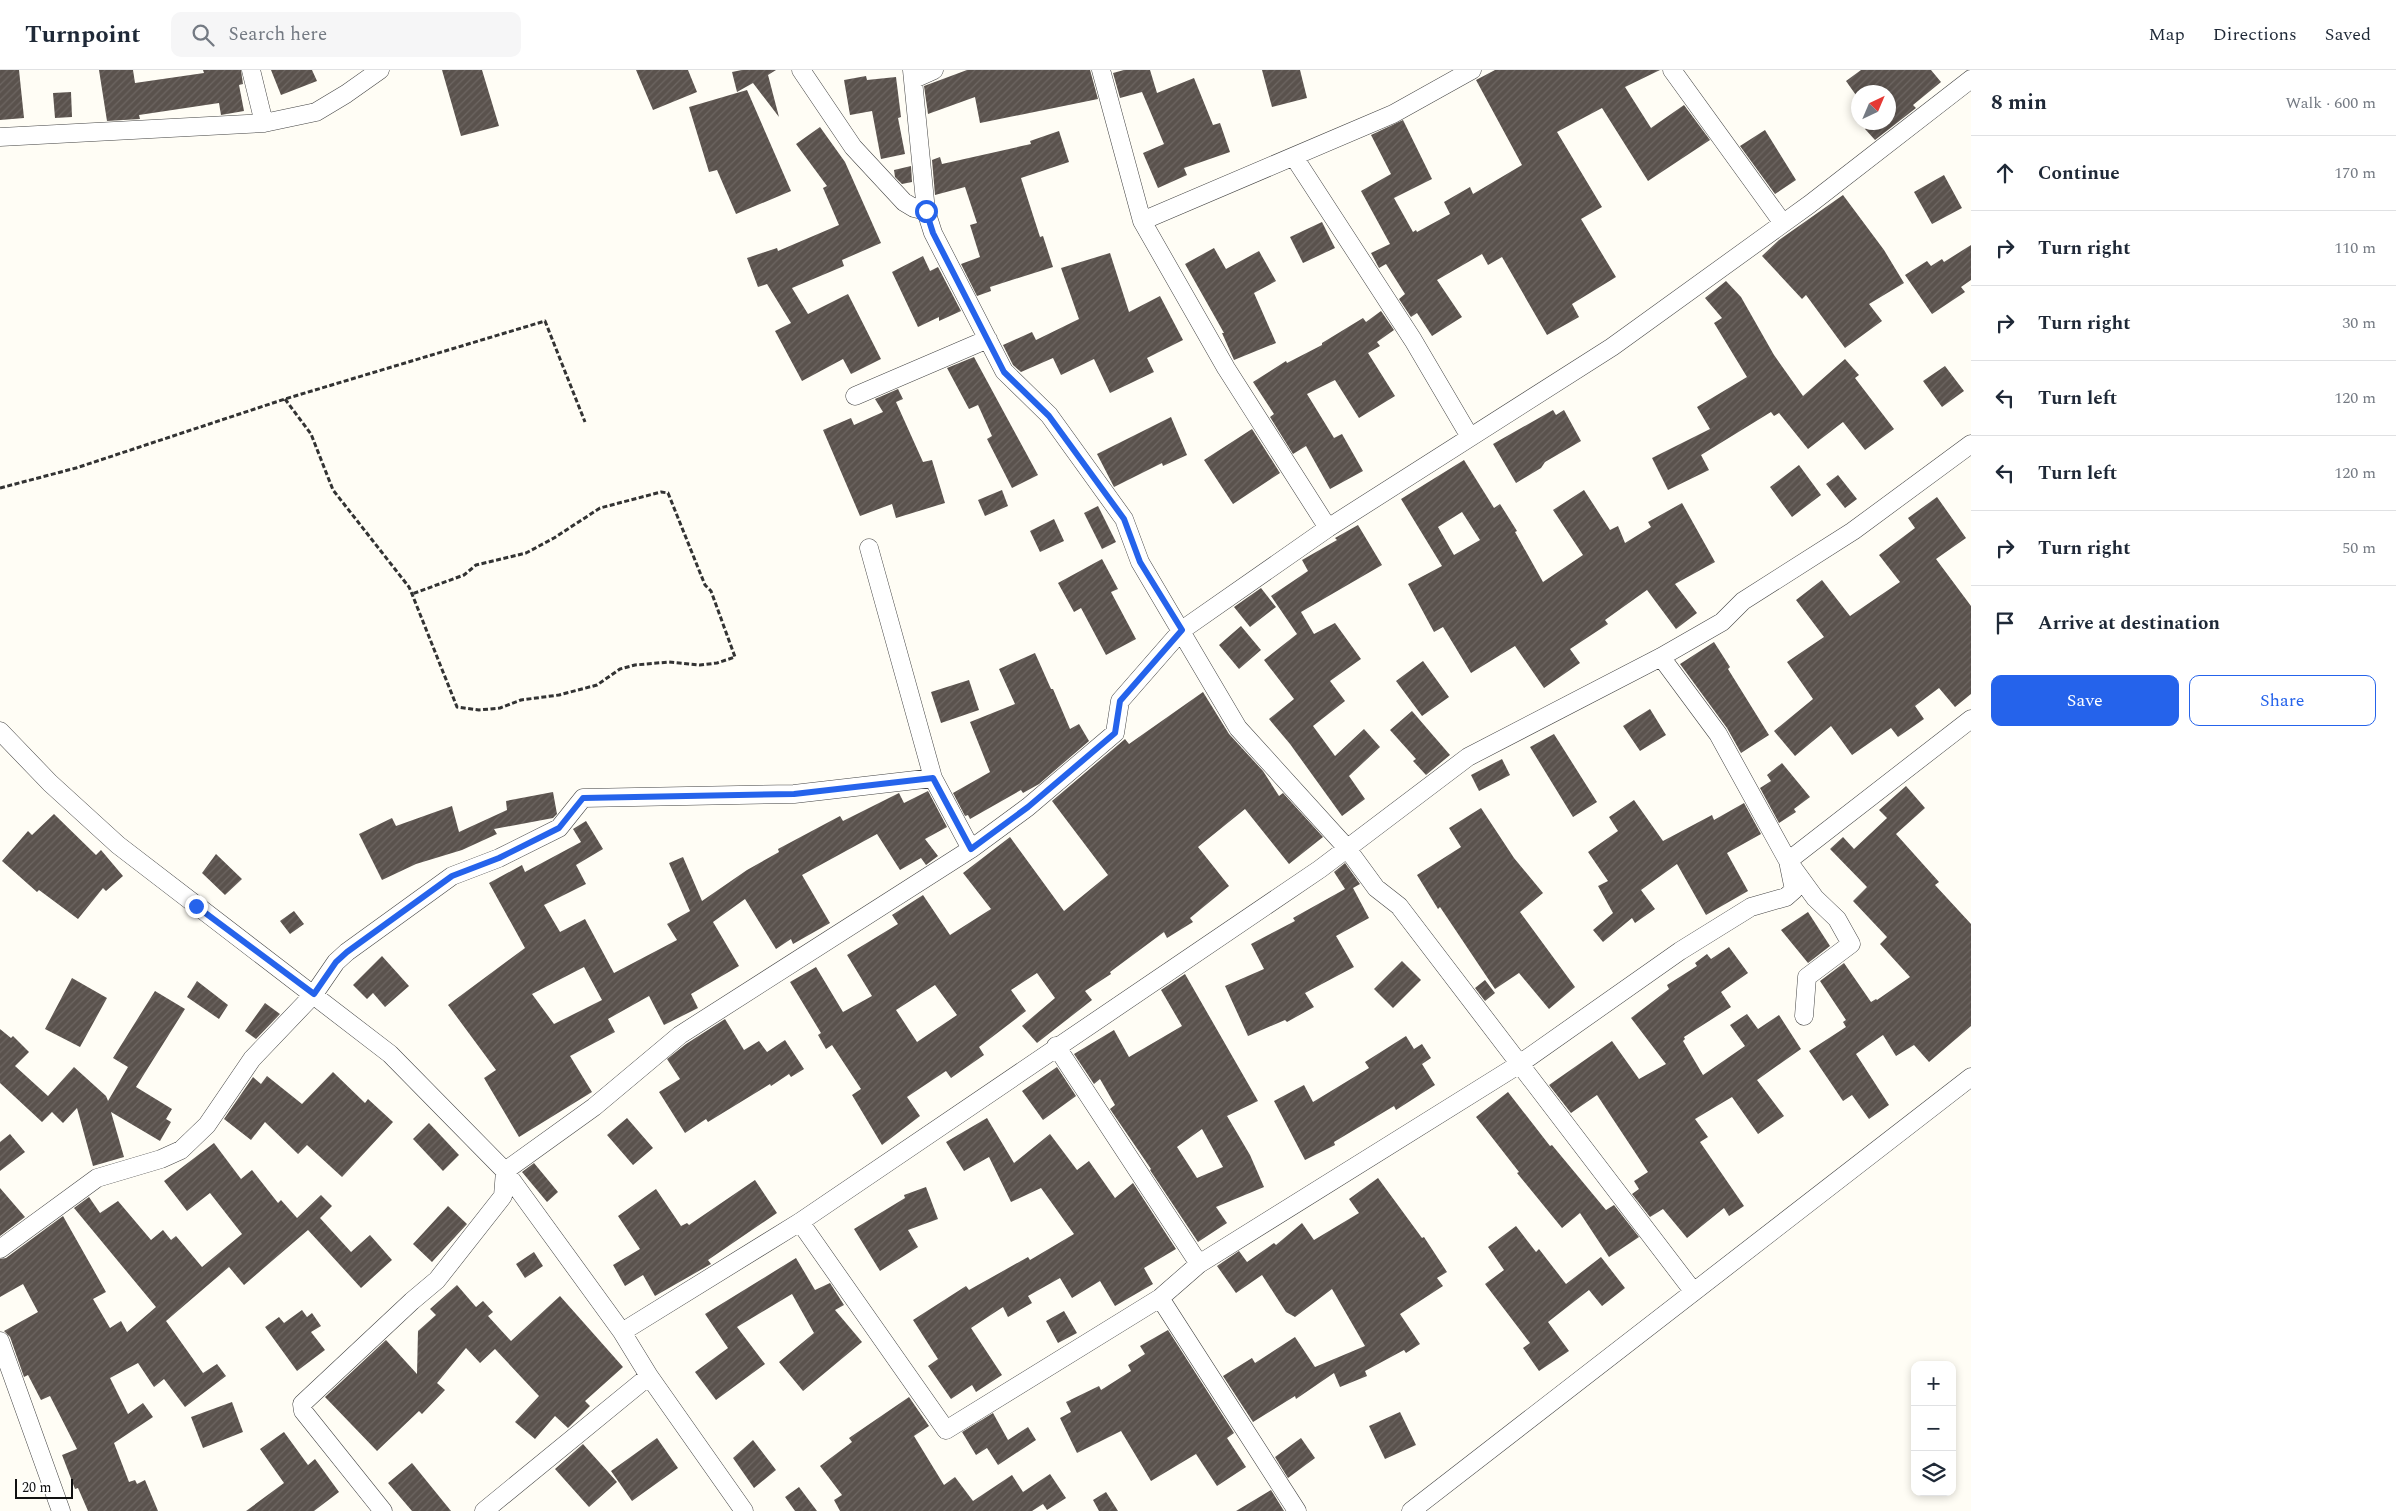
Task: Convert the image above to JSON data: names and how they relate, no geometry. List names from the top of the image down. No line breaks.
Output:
{"scale_bar":"20 m","north":"top right","page":{"header":"Turnpoint","search":"Search here","nav":["Map","Directions","Saved"],"heading":["8 min","Walk · 600 m"],"list":[["Continue","170 m"],["Turn right","110 m"],["Turn right","30 m"],["Turn left","120 m"],["Turn left","120 m"],["Turn right","50 m"],"Arrive at destination"],"buttons":["Save","Share"],"map_buttons":["+","−"],"scale":"20 m"}}
